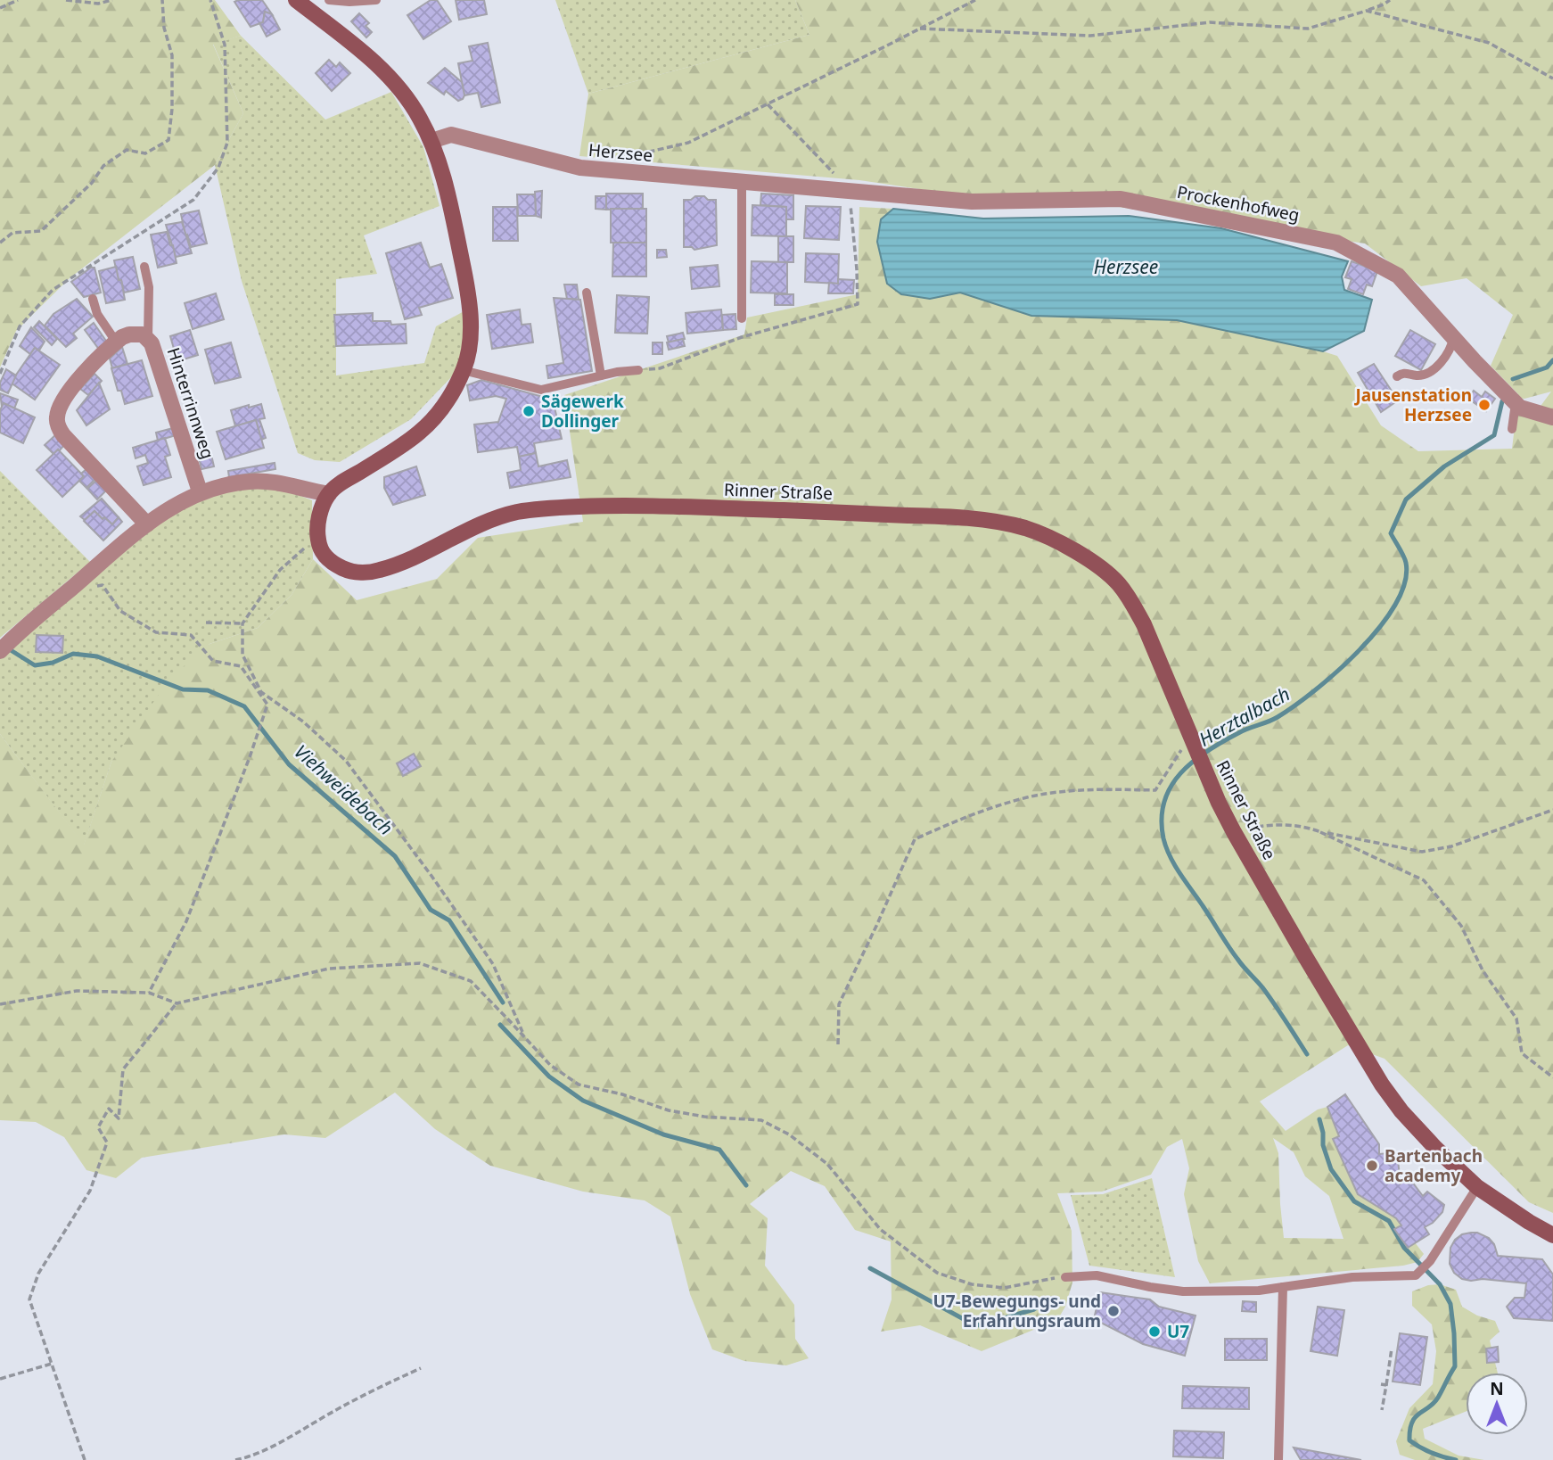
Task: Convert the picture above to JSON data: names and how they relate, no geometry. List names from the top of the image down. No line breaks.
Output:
{"streets":{"main road":["Rinner Straße"],"street":["Herzsee","Prockenhofweg","Hinterrinnweg"]},"crossings":[["Herzsee","Prockenhofweg"]],"water":["Herzsee","Herztalbach","Viehweidebach"],"places":["Jausenstation Herzsee","Sägewerk Dollinger","Bartenbach academy","U7-Bewegungs- und Erfahrungsraum","U7"],"north":"top"}
